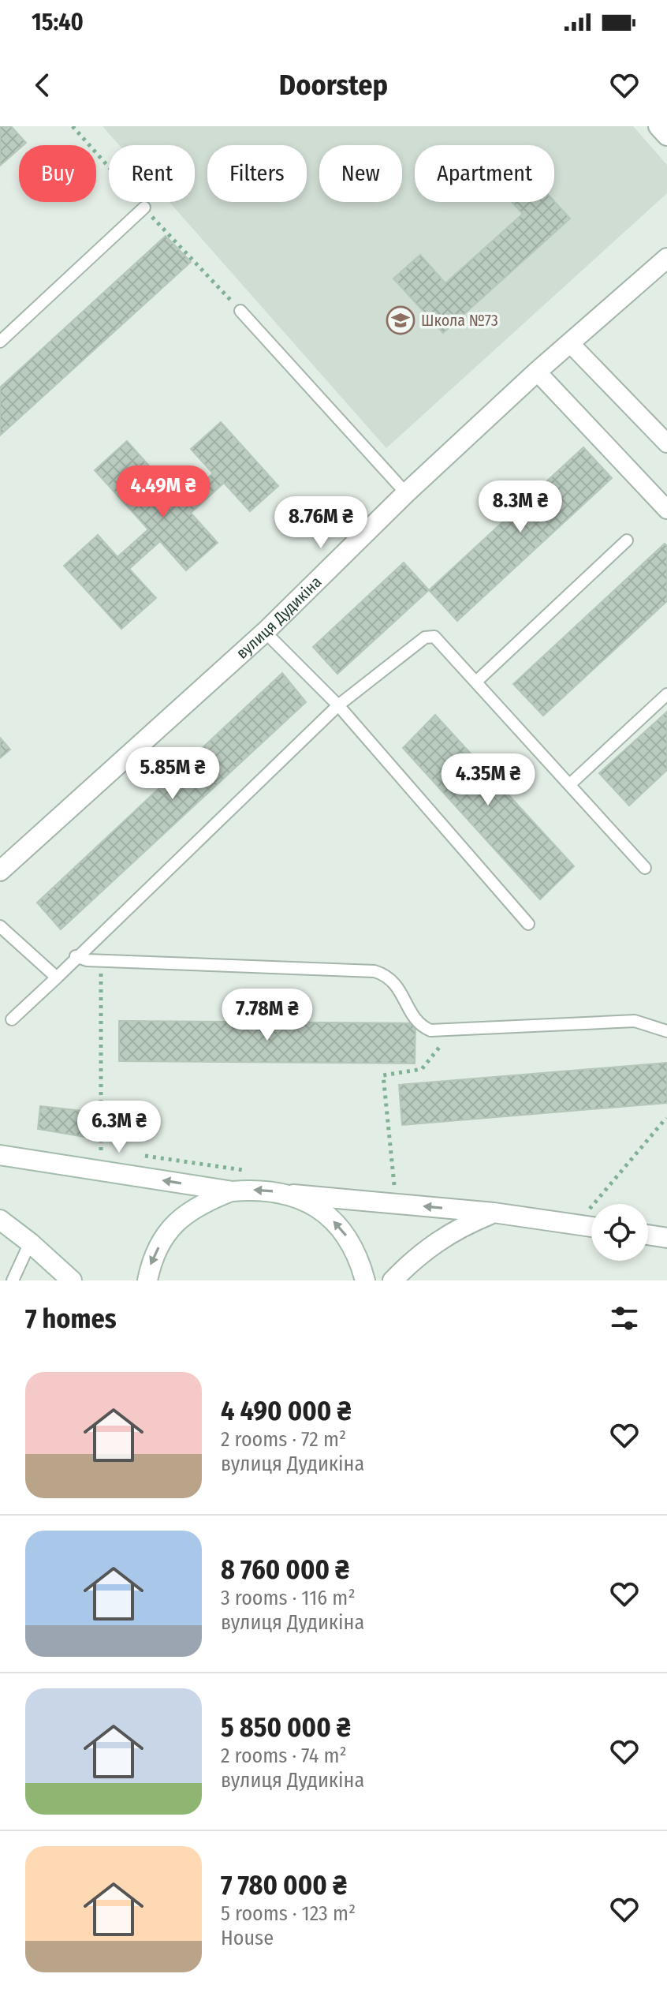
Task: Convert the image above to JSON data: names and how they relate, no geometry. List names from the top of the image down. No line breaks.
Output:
{"streets":{"street":["вулиця Дудикіна"]},"places":{"school or university":["Школа №73"]},"page":{"status":"15:40","header":"Doorstep","chip":["Buy","Rent","Filters","New","Apartment"],"price":["4.49M ₴","8.3M ₴","8.76M ₴","5.85M ₴","4.35M ₴","7.78M ₴","6.3M ₴"],"heading":"7 homes","list":[{"name":"4 490 000 ₴","note":"2 rooms · 72 m² · вулиця Дудикіна"},{"name":"8 760 000 ₴","note":"3 rooms · 116 m² · вулиця Дудикіна"},{"name":"5 850 000 ₴","note":"2 rooms · 74 m² · вулиця Дудикіна"},{"name":"7 780 000 ₴","note":"5 rooms · 123 m² · House"}]}}
